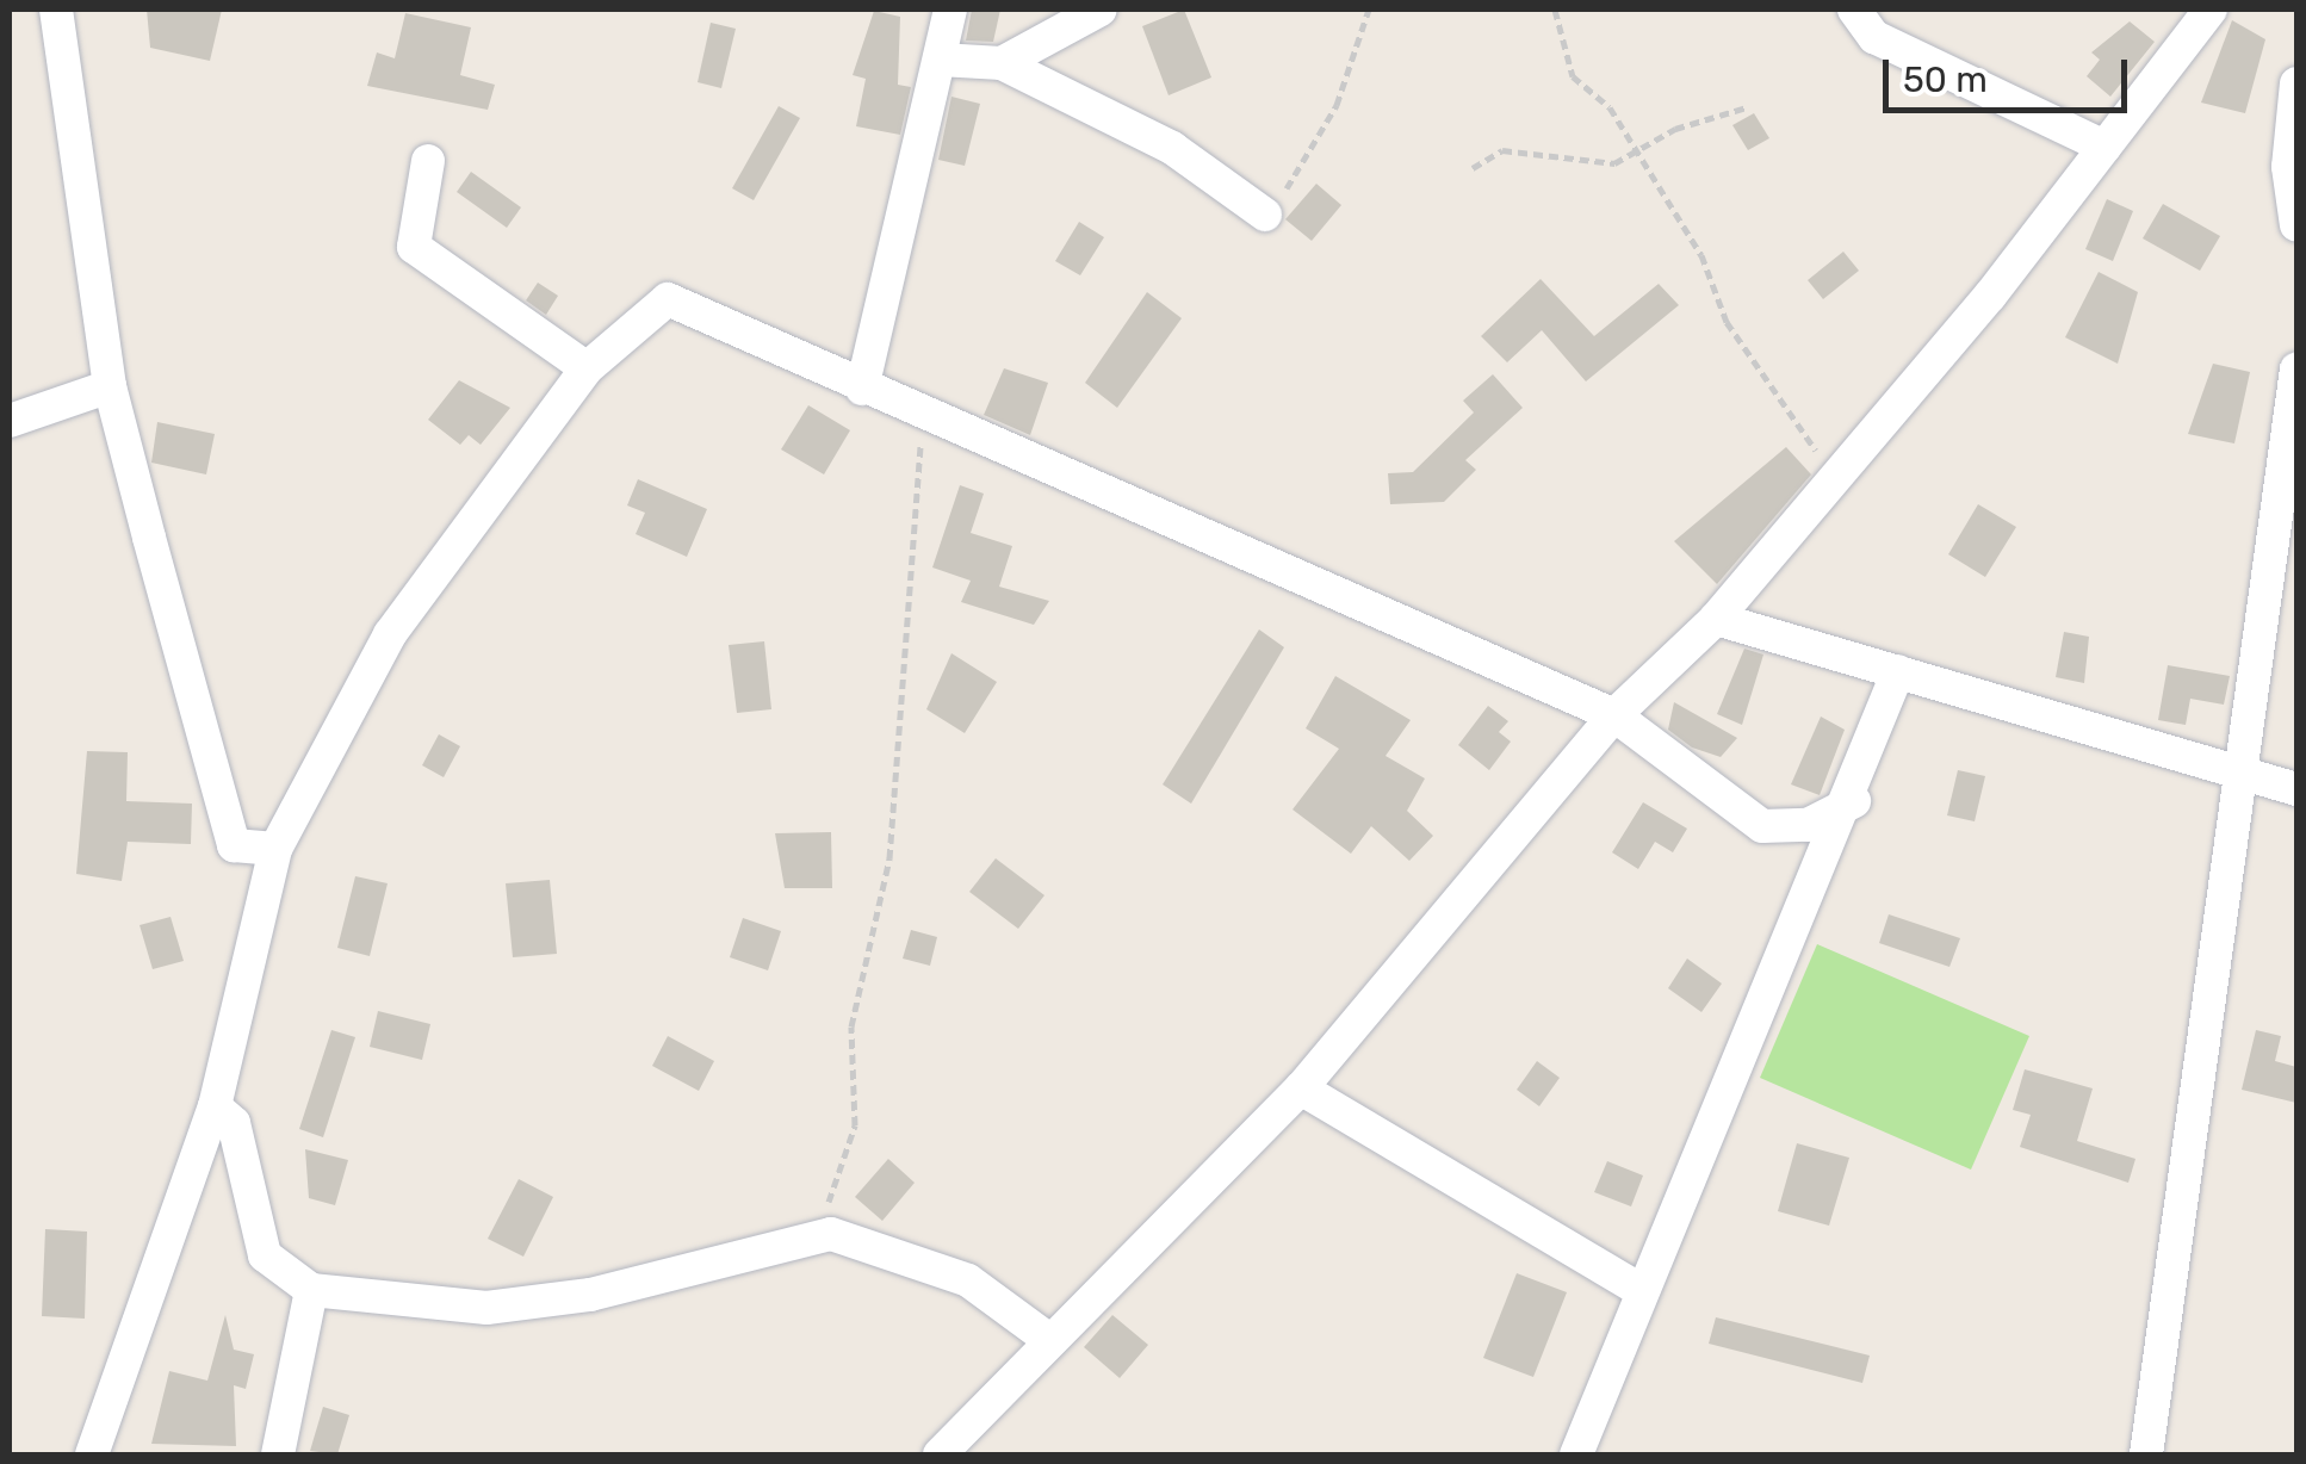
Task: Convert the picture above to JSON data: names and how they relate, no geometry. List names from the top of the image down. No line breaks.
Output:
{"scale_bar":"50 m"}
